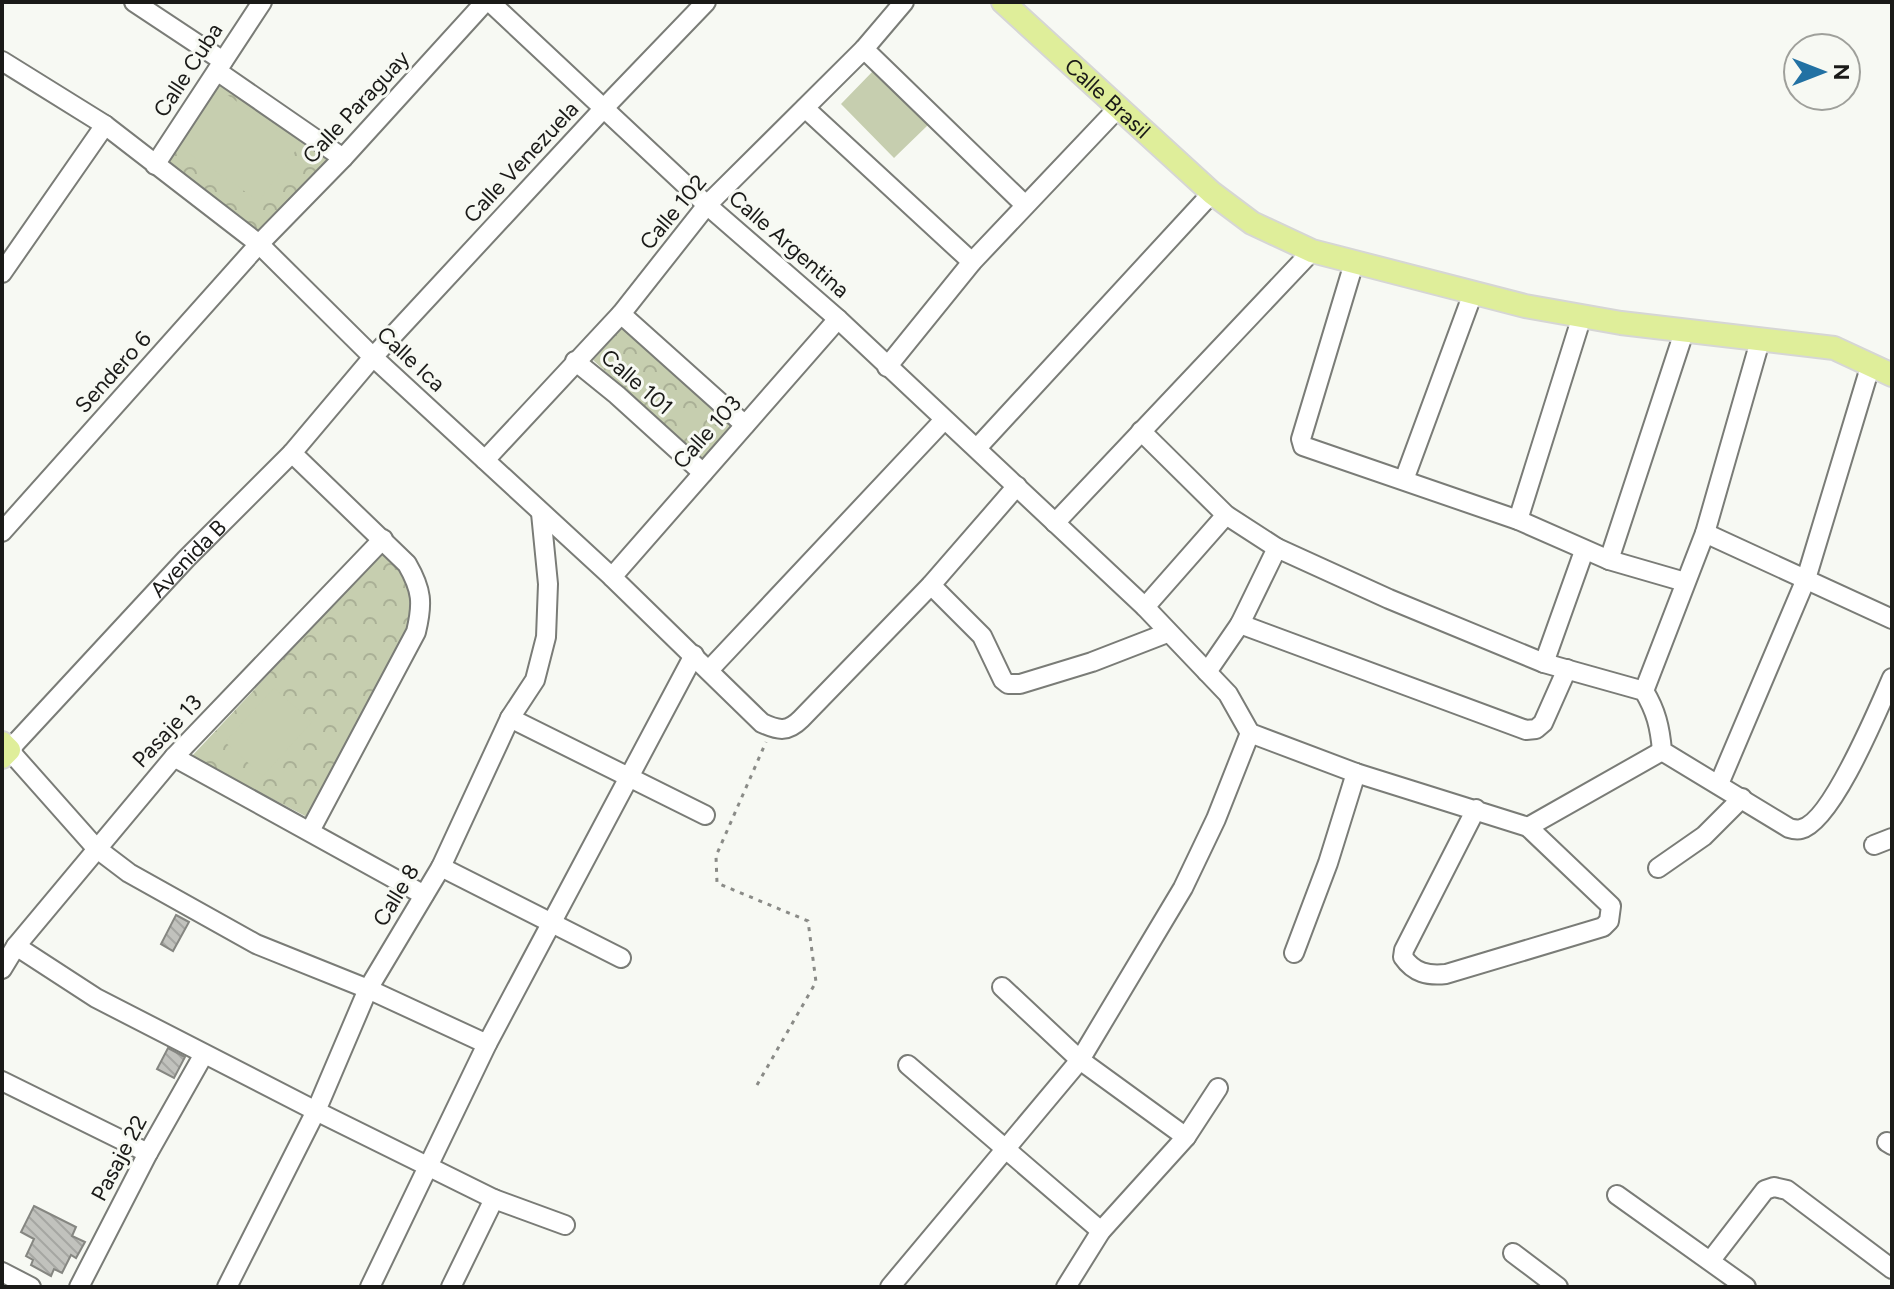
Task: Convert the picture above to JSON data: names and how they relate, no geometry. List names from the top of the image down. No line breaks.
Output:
{"streets":{"main road":["Calle Brasil"],"street":["Calle Cuba","Calle Paraguay","Calle Venezuela","Calle 102","Calle Argentina","Calle Ica","Sendero 6","Calle 101","Calle 103","Avenida B","Pasaje 13","Calle 8","Pasaje 22"]},"crossings":[["Calle Cuba","Calle Ica"],["Calle Paraguay","Calle Argentina"],["Calle Paraguay","Calle Ica"],["Calle Paraguay","Sendero 6"],["Calle Venezuela","Calle Argentina"],["Calle Venezuela","Calle Ica"],["Calle Venezuela","Avenida B"],["Calle 102","Calle Argentina"],["Calle 102","Calle Ica"],["Calle 102","Calle 101"],["Calle Argentina","Calle 103"],["Calle Ica","Sendero 6"],["Calle Ica","Calle 103"],["Calle Ica","Avenida B"],["Calle Ica","Calle 8"],["Calle 101","Calle 103"]],"north":"right"}
